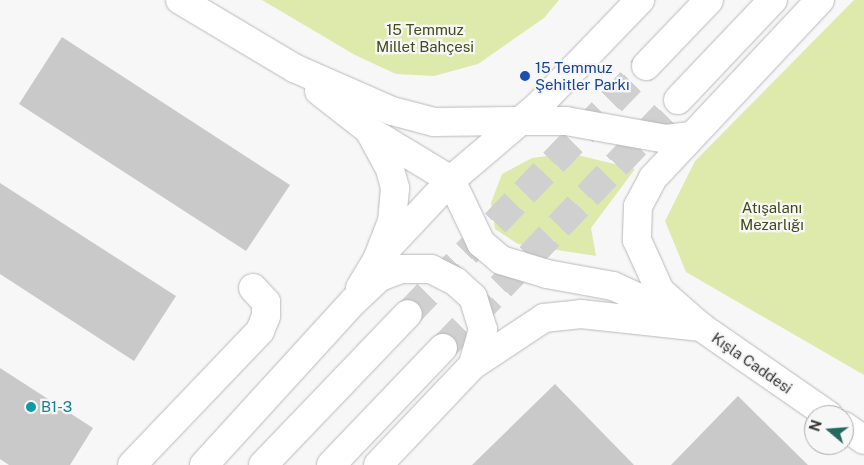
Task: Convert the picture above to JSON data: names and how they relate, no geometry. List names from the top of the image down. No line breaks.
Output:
{"streets":{"main road":["Kışla Caddesi"]},"parks":["15 Temmuz Millet Bahçesi","Atışalanı Mezarlığı"],"places":["15 Temmuz Şehitler Parkı","B1-3"],"north":"left"}
